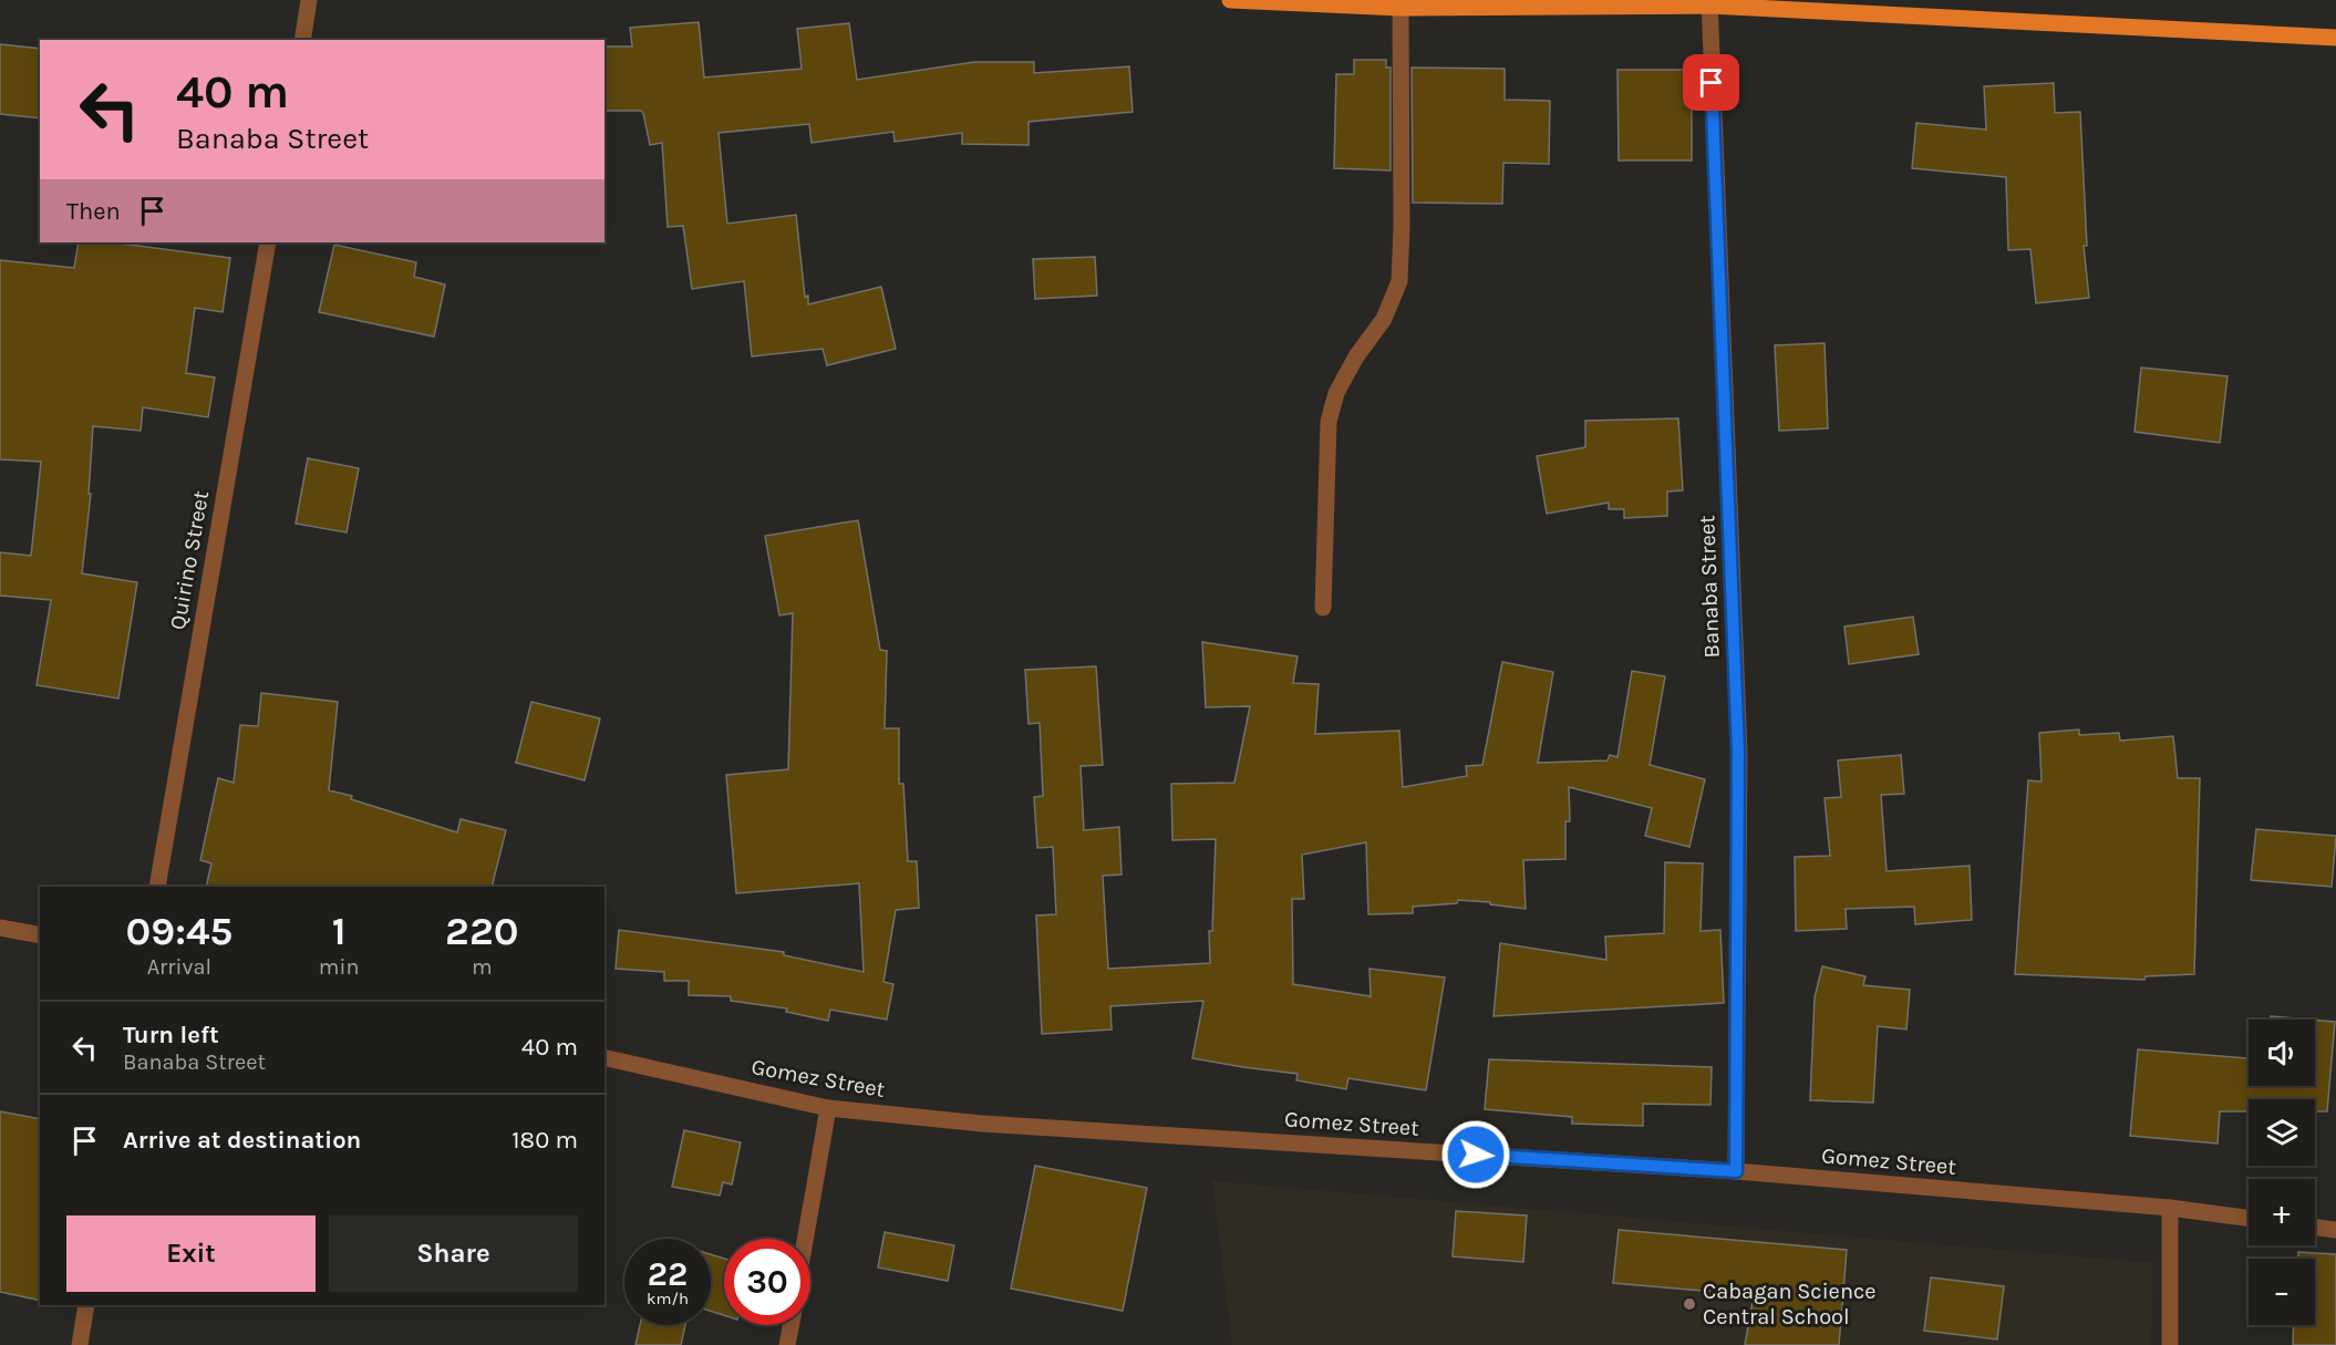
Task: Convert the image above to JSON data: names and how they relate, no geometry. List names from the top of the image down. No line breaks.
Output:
{"streets":{"street":["Quirino Street","Banaba Street","Gomez Street"]},"crossings":[["Banaba Street","Gomez Street"]],"places":["Cabagan Science Central School"],"page":{"turn":["40 m","Banaba Street"],"then":"Then","eta":["09:45","Arrival","1","min","220","m"],"list":[{"name":"Turn left","note":"Banaba Street","value":"40 m"},{"name":"Arrive at destination","value":"180 m"}],"map_buttons":["+","−"],"buttons":["Exit","Share"],"speed":"22 km/h","limit":"30"}}
